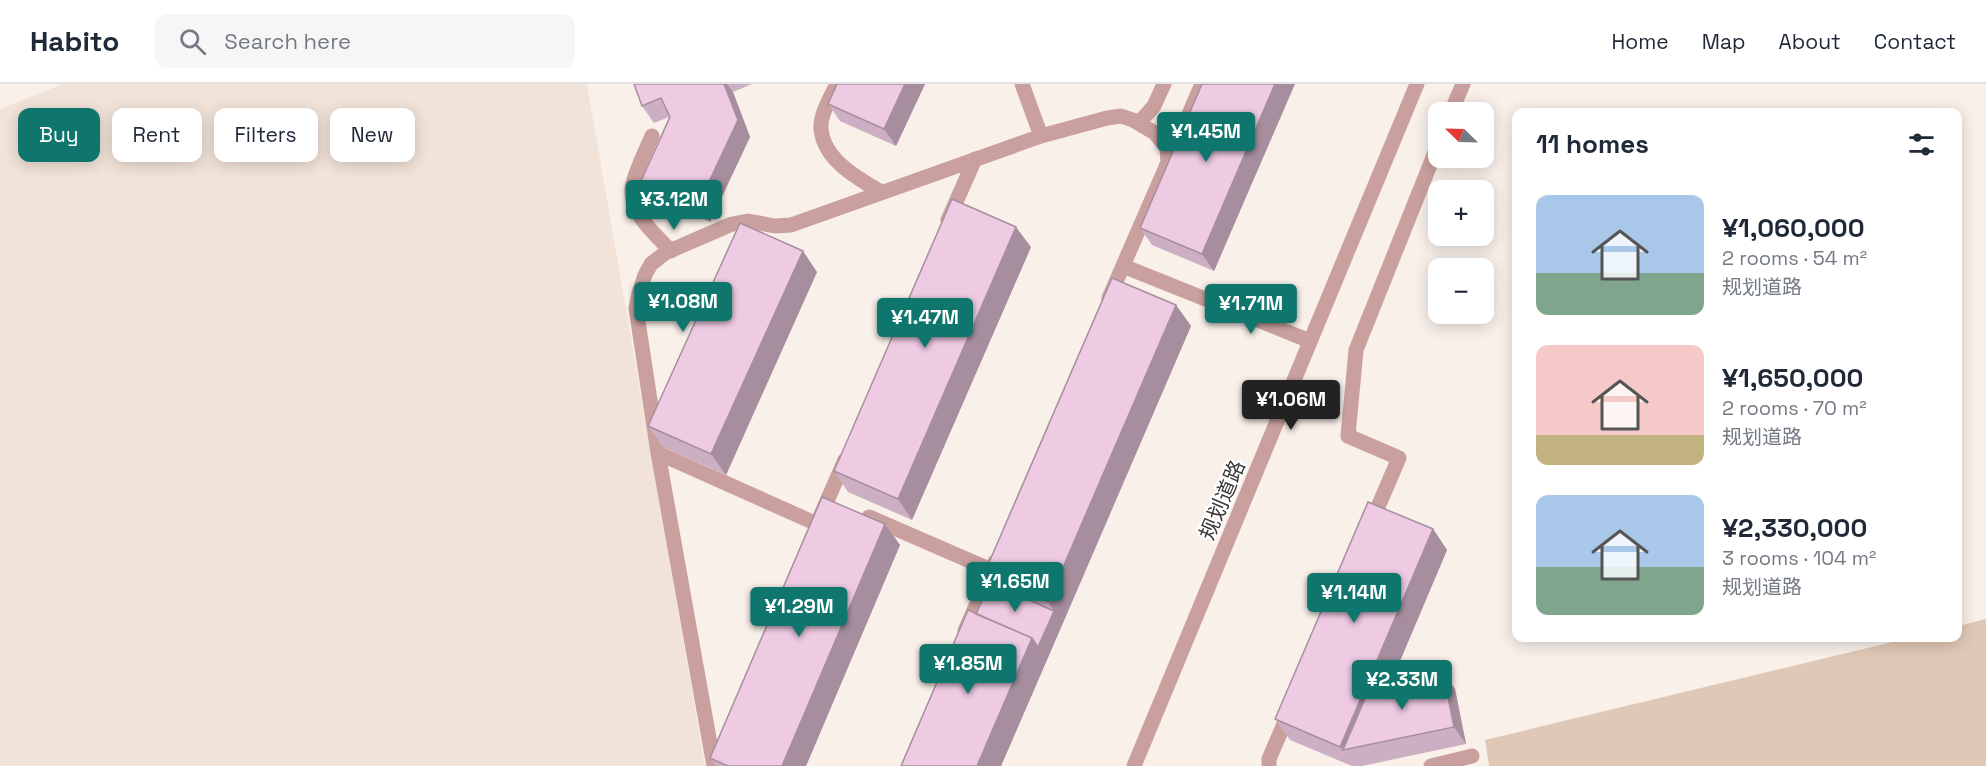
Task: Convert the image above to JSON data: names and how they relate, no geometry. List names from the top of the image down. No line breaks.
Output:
{"streets":{"street":["规划道路"]},"north":"top left","page":{"header":"Habito","search":"Search here","nav":["Home","Map","About","Contact"],"map_buttons":["+","−"],"chip":["Buy","Rent","Filters","New"],"heading":"11 homes","price":["¥1.45M","¥3.12M","¥1.08M","¥1.71M","¥1.47M","¥1.06M","¥1.65M","¥1.14M","¥1.29M","¥1.85M","¥2.33M"],"list":[{"name":"¥1,060,000","note":"2 rooms · 54 m² · 规划道路"},{"name":"¥1,650,000","note":"2 rooms · 70 m² · 规划道路"},{"name":"¥2,330,000","note":"3 rooms · 104 m² · 规划道路"}]}}
